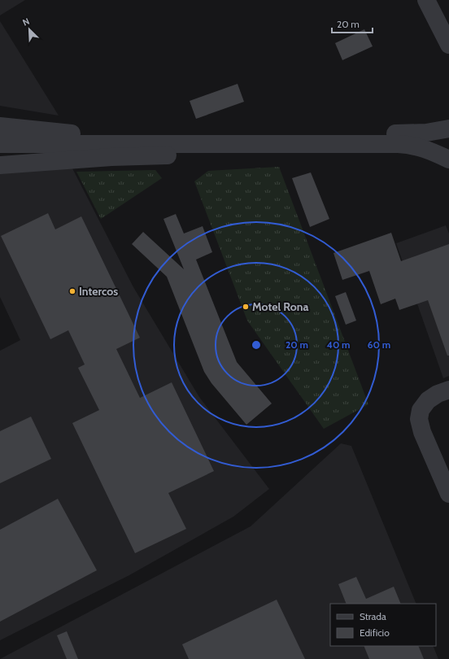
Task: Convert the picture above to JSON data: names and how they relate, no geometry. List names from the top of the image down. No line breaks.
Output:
{"places":["Intercos","Motel Rona"],"legend":["Strada","Edificio"],"scale_bar":"20 m","north":"top left","rings":["20 m","40 m","60 m"]}
